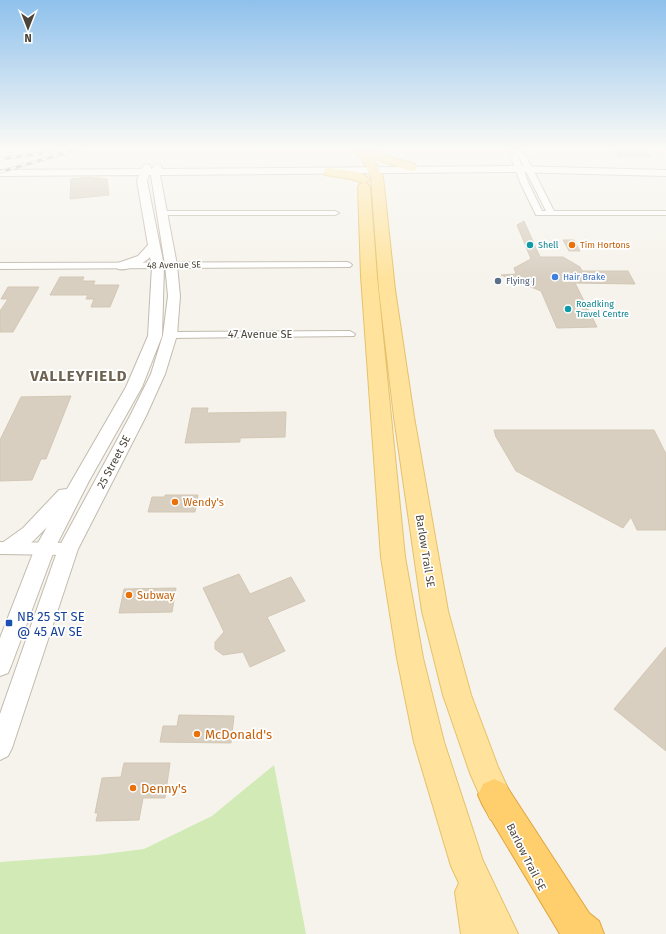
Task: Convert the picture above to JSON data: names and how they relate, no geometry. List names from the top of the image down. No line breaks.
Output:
{"streets":{"main road":["Barlow Trail SE"],"street":["48 Avenue SE","47 Avenue SE","25 Street SE"]},"crossings":[["48 Avenue SE","25 Street SE"],["47 Avenue SE","25 Street SE"]],"districts":["VALLEYFIELD"],"places":{"other":["Shell","Tim Hortons","Hair Brake","Flying J","Roadking Travel Centre","Wendy's","Subway","McDonald's","Denny's"],"transit":["NB 25 ST SE @ 45 AV SE"]},"north":"bottom"}
